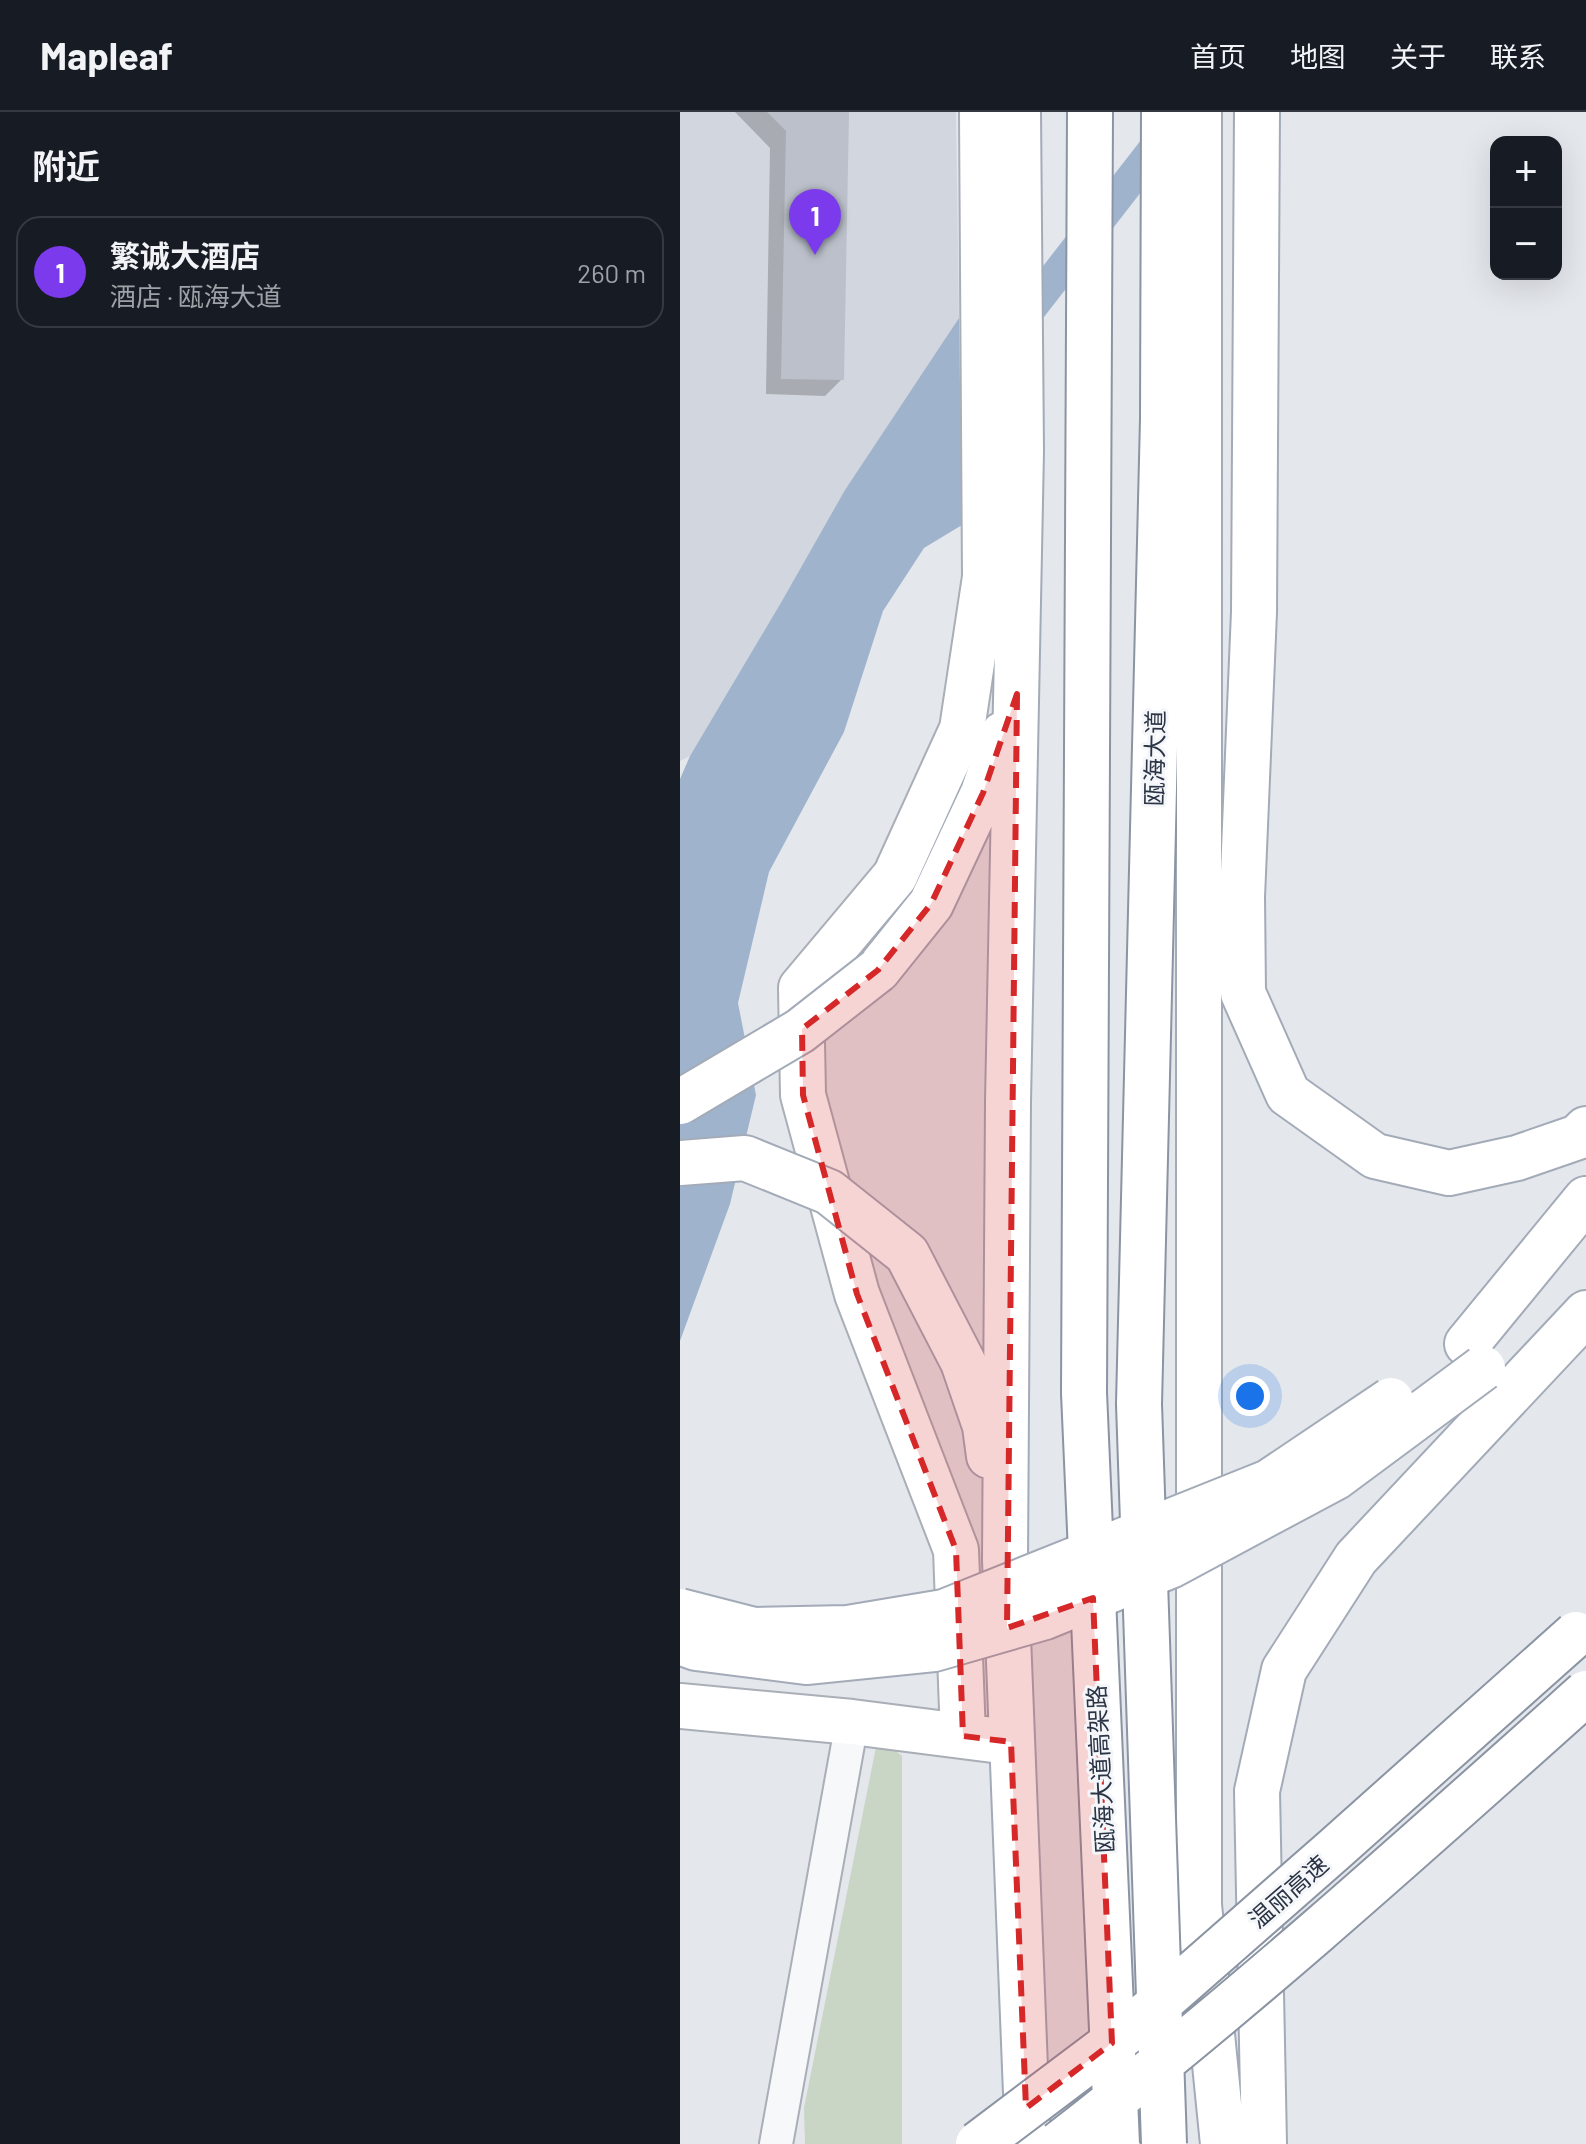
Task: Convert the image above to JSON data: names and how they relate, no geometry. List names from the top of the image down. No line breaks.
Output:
{"streets":{"main road":["瓯海大道","瓯海大道高架路","温丽高速"]},"page":{"header":"Mapleaf","nav":["首页","地图","关于","联系"],"heading":"附近","map_buttons":["+","−"],"pins":"1","list":[{"mark":"1","name":"繁诚大酒店","note":"酒店 · 瓯海大道","value":"260 m"}]}}
